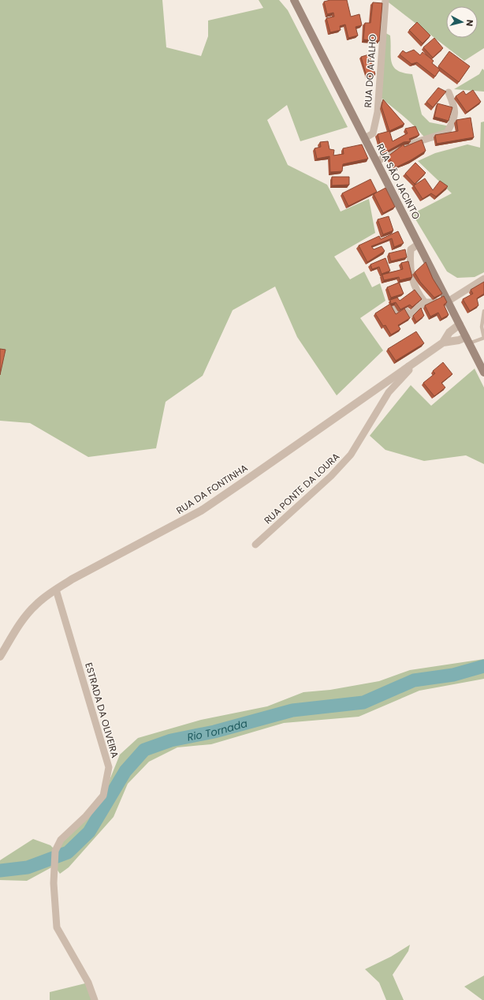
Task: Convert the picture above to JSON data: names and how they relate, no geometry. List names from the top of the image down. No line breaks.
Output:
{"streets":{"main road":["RUA SÃO JACINTO"],"street":["RUA DO ATALHO","RUA PONTE DA LOURA","RUA DA FONTINHA","ESTRADA DA OLIVEIRA"]},"crossings":[["RUA DO ATALHO","RUA SÃO JACINTO"],["RUA SÃO JACINTO","RUA DA FONTINHA"],["RUA PONTE DA LOURA","RUA DA FONTINHA"],["RUA DA FONTINHA","ESTRADA DA OLIVEIRA"]],"water":["Rio Tornada"],"north":"right"}
